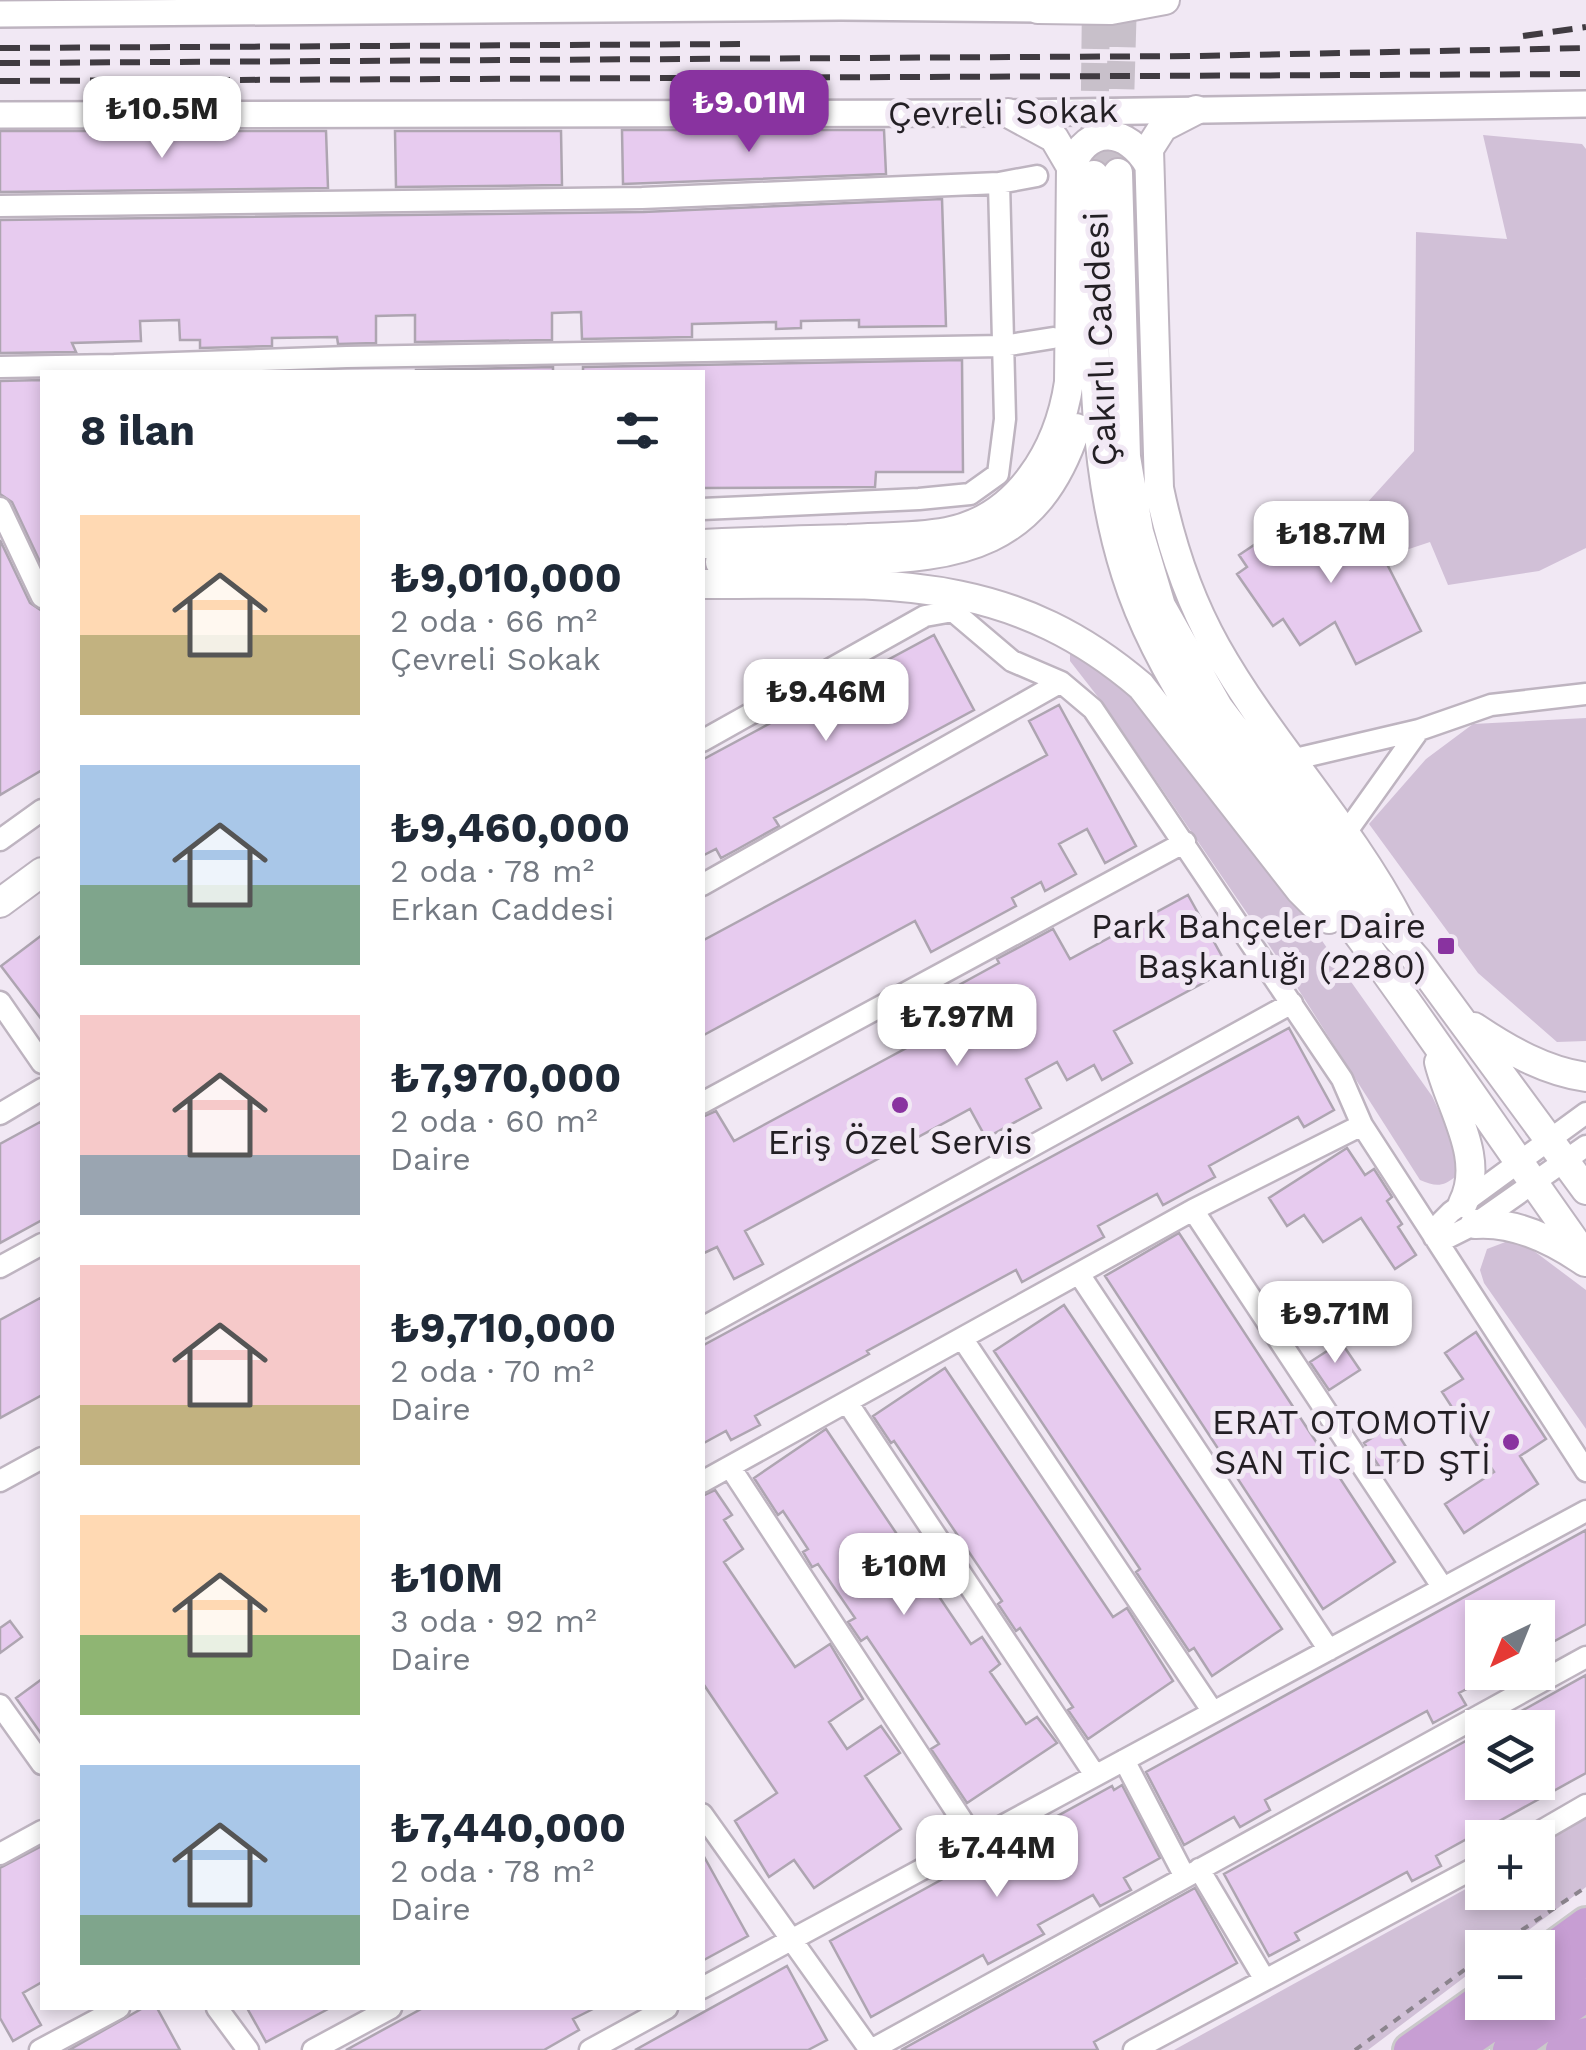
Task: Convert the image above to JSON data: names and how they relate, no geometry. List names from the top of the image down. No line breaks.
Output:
{"streets":{"main road":["Çakırlı Caddesi"],"street":["Çevreli Sokak"]},"places":{"transit":["Park Bahçeler Dai̇re Başkanlığı (2280)"],"other":["Eriş Özel Servis","ERAT OTOMOTİV SAN TİC LTD ŞTİ"]},"north":"bottom left","page":{"price":["₺9.01M","₺10.5M","₺18.7M","₺9.46M","₺7.97M","₺9.71M","₺10M","₺7.44M"],"heading":"8 ilan","list":[{"name":"₺9,010,000","note":"2 oda · 66 m² · Çevreli Sokak"},{"name":"₺9,460,000","note":"2 oda · 78 m² · Erkan Caddesi"},{"name":"₺7,970,000","note":"2 oda · 60 m² · Daire"},{"name":"₺9,710,000","note":"2 oda · 70 m² · Daire"},{"name":"₺10M","note":"3 oda · 92 m² · Daire"},{"name":"₺7,440,000","note":"2 oda · 78 m² · Daire"}],"map_buttons":["+","−"]}}
